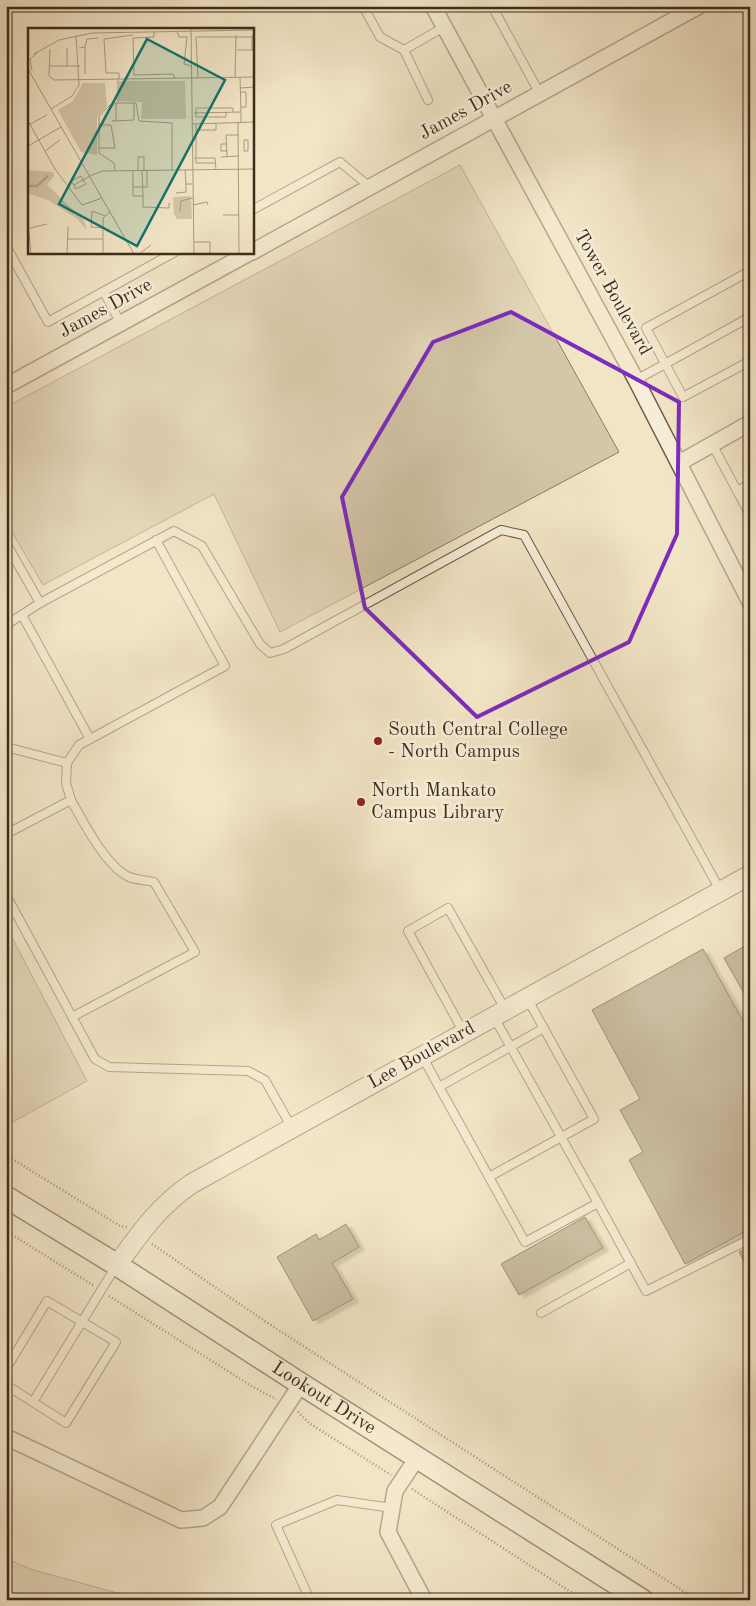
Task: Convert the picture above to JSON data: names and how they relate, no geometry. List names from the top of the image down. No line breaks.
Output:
{"streets":{"main road":["Lookout Drive"],"street":["James Drive","Tower Boulevard","Lee Boulevard"]},"crossings":[["James Drive","Tower Boulevard"],["Lee Boulevard","Lookout Drive"]],"places":["South Central College - North Campus","North Mankato Campus Library"]}
